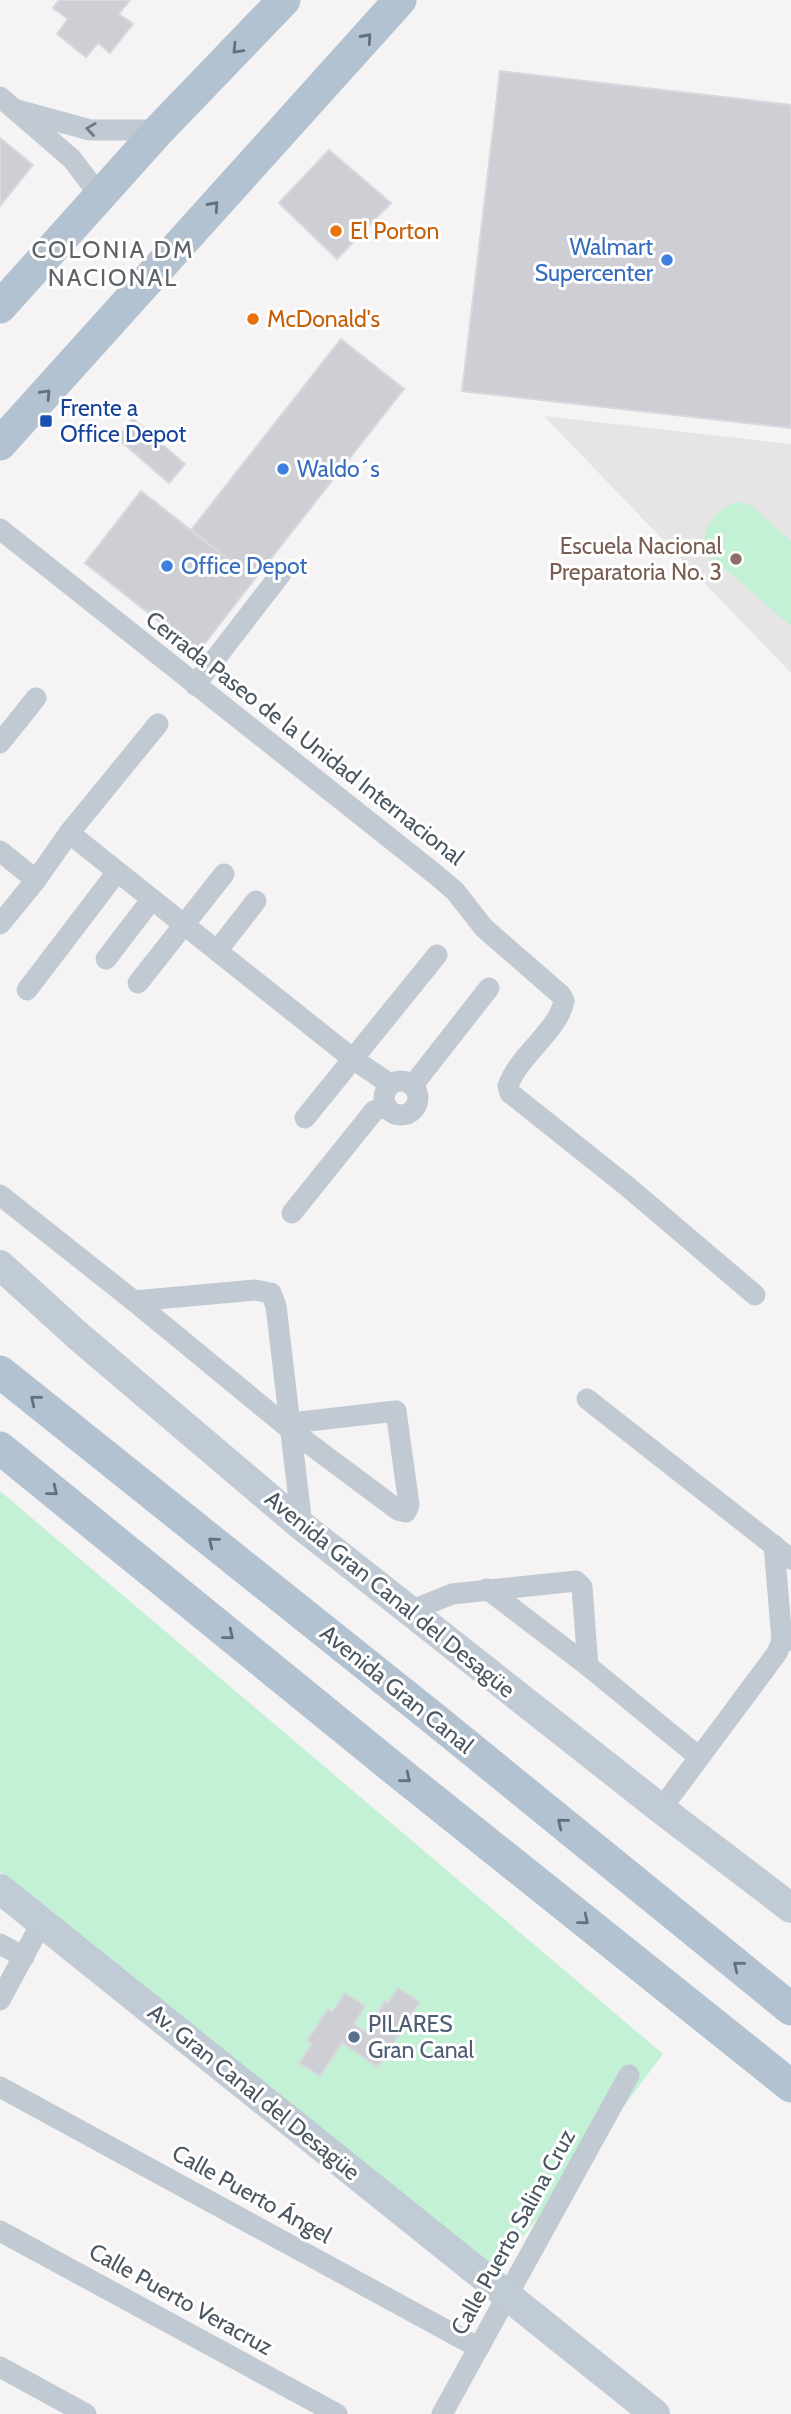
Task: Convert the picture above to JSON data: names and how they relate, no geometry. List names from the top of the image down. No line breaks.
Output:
{"streets":{"main road":["Avenida Gran Canal"],"street":["Cerrada Paseo de la Unidad Internacional","Avenida Gran Canal del Desagüe","Av. Gran Canal del Desagüe","Calle Puerto Ángel","Calle Puerto Salina Cruz","Calle Puerto Veracruz"]},"crossings":[["Av. Gran Canal del Desagüe","Calle Puerto Salina Cruz"],["Calle Puerto Ángel","Calle Puerto Salina Cruz"]],"districts":["COLONIA DM NACIONAL"],"places":{"other":["El Porton","Walmart Supercenter","McDonald's","Waldo´s","Escuela Nacional Preparatoria No. 3","Office Depot","PILARES Gran Canal"],"transit":["Frente a Office Depot"]}}
